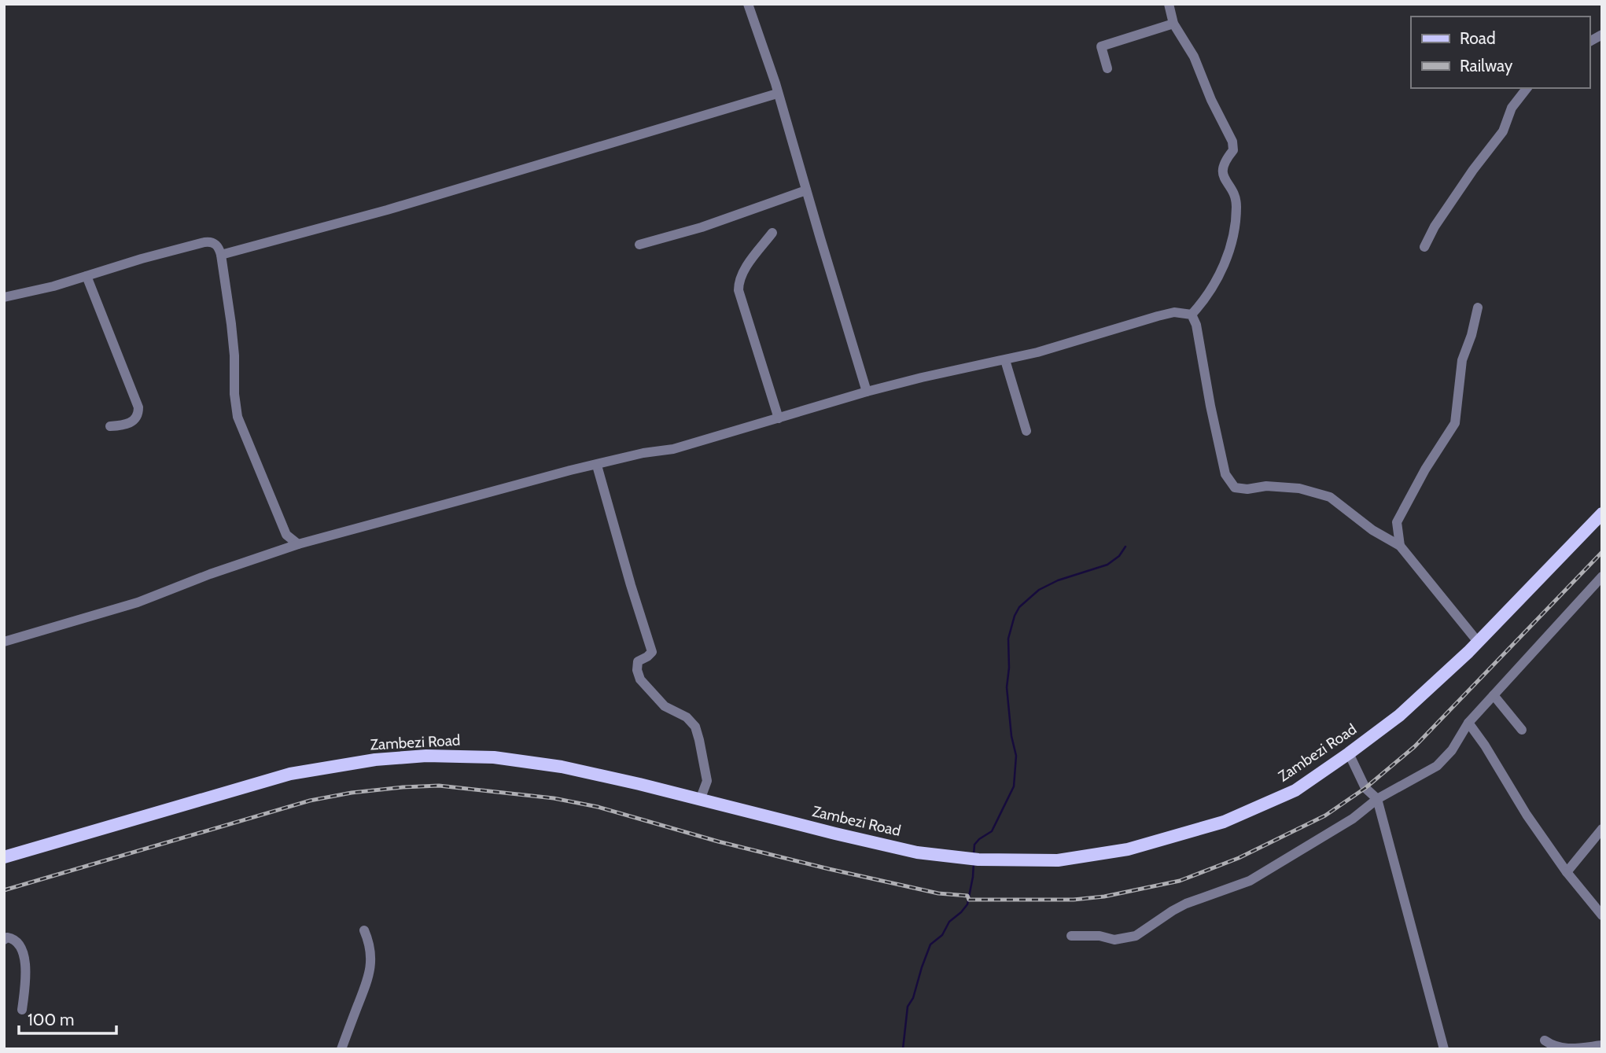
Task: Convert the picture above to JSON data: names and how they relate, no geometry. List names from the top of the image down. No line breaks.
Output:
{"streets":{"main road":["Zambezi Road"]},"legend":["Road","Railway"],"scale_bar":"100 m"}
